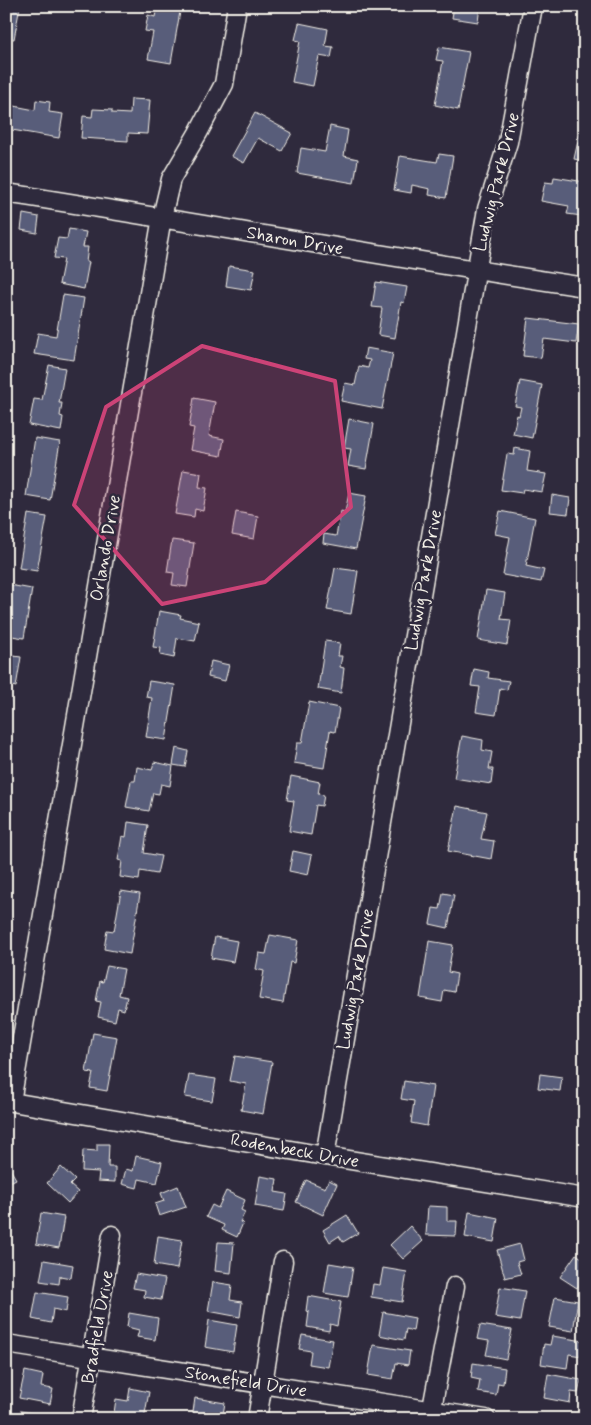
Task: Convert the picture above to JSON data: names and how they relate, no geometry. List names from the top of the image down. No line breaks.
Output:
{"streets":{"street":["Ludwig Park Drive","Sharon Drive","Orlando Drive","Rodenbeck Drive","Bradfield Drive","Stonefield Drive"]},"crossings":[["Ludwig Park Drive","Sharon Drive"],["Ludwig Park Drive","Rodenbeck Drive"],["Sharon Drive","Orlando Drive"],["Orlando Drive","Rodenbeck Drive"],["Bradfield Drive","Stonefield Drive"]]}
